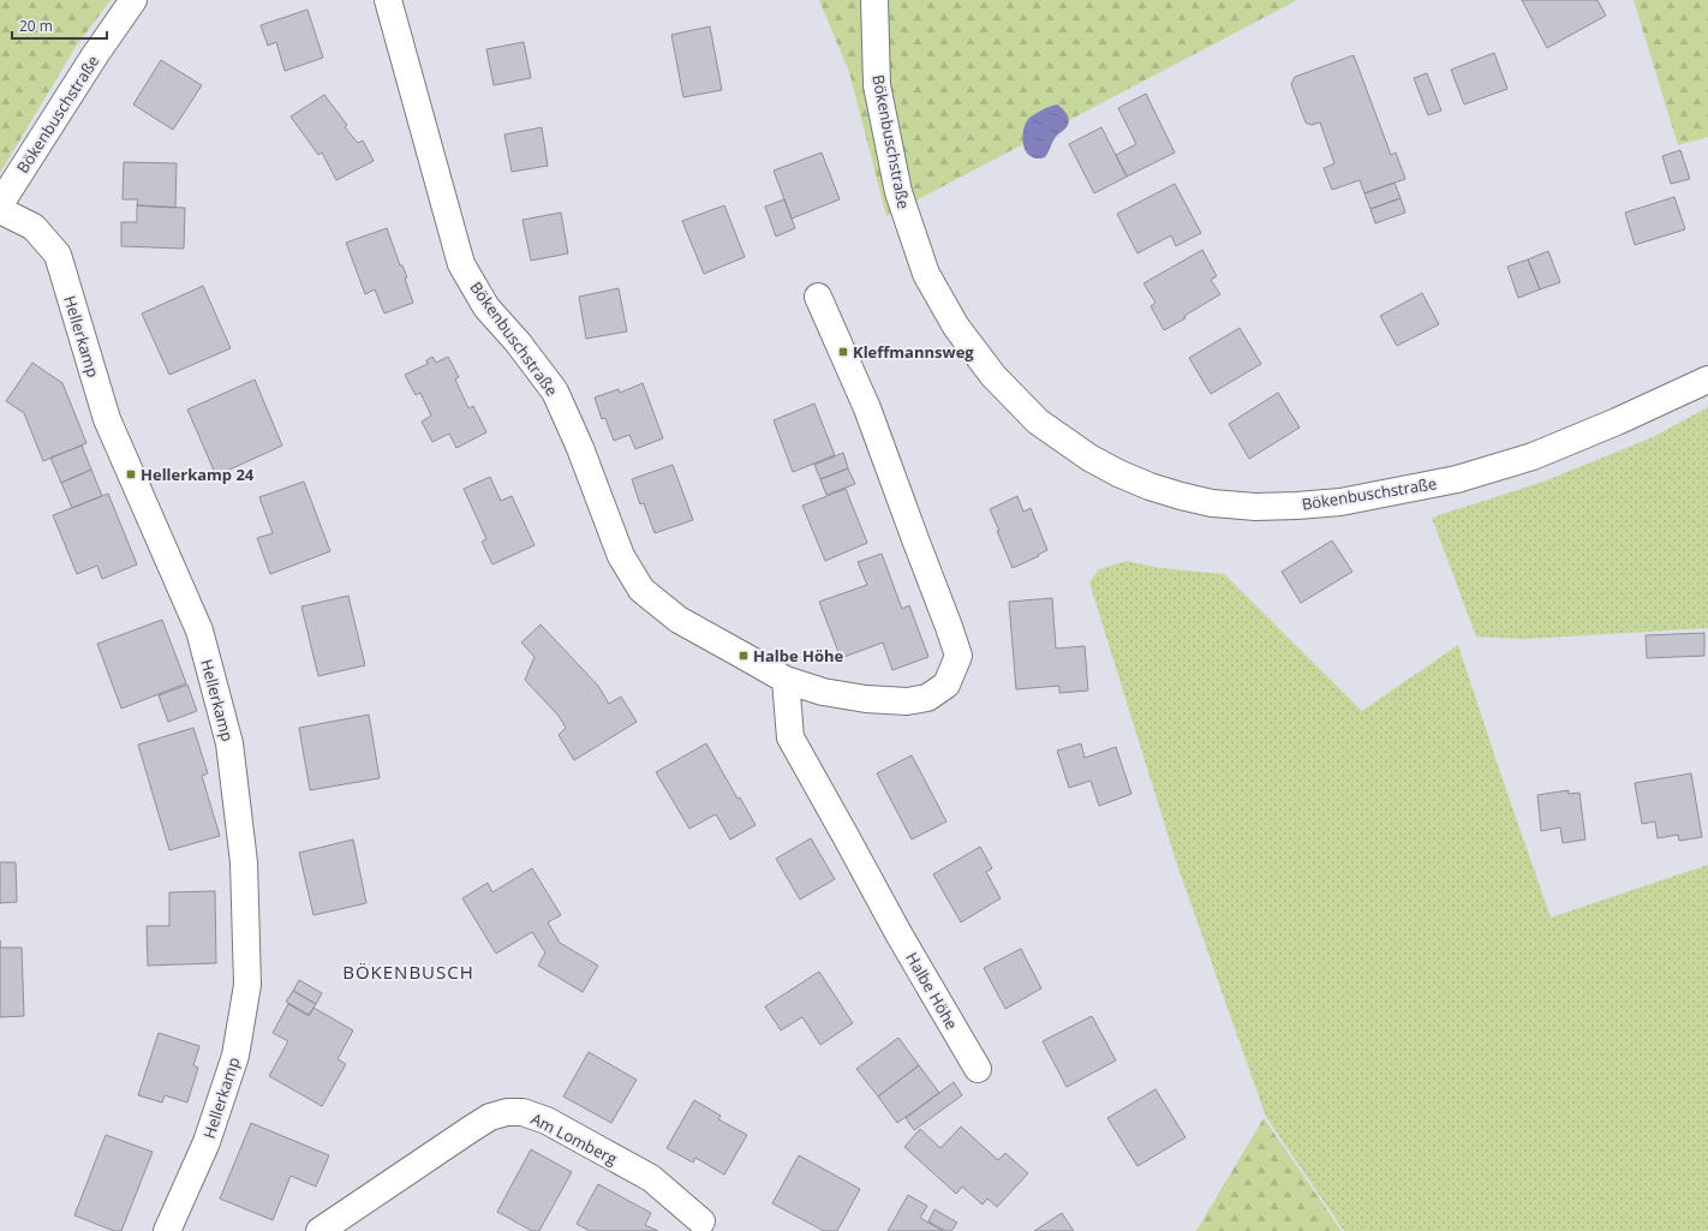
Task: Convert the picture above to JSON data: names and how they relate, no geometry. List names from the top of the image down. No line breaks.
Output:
{"streets":{"street":["Bökenbuschstraße","Hellerkamp","Halbe Höhe","Am Lomberg"]},"crossings":[["Bökenbuschstraße","Halbe Höhe"]],"districts":["BÖKENBUSCH"],"places":{"transit":["Kleffmannsweg","Hellerkamp 24","Halbe Höhe"]},"scale_bar":"20 m"}
